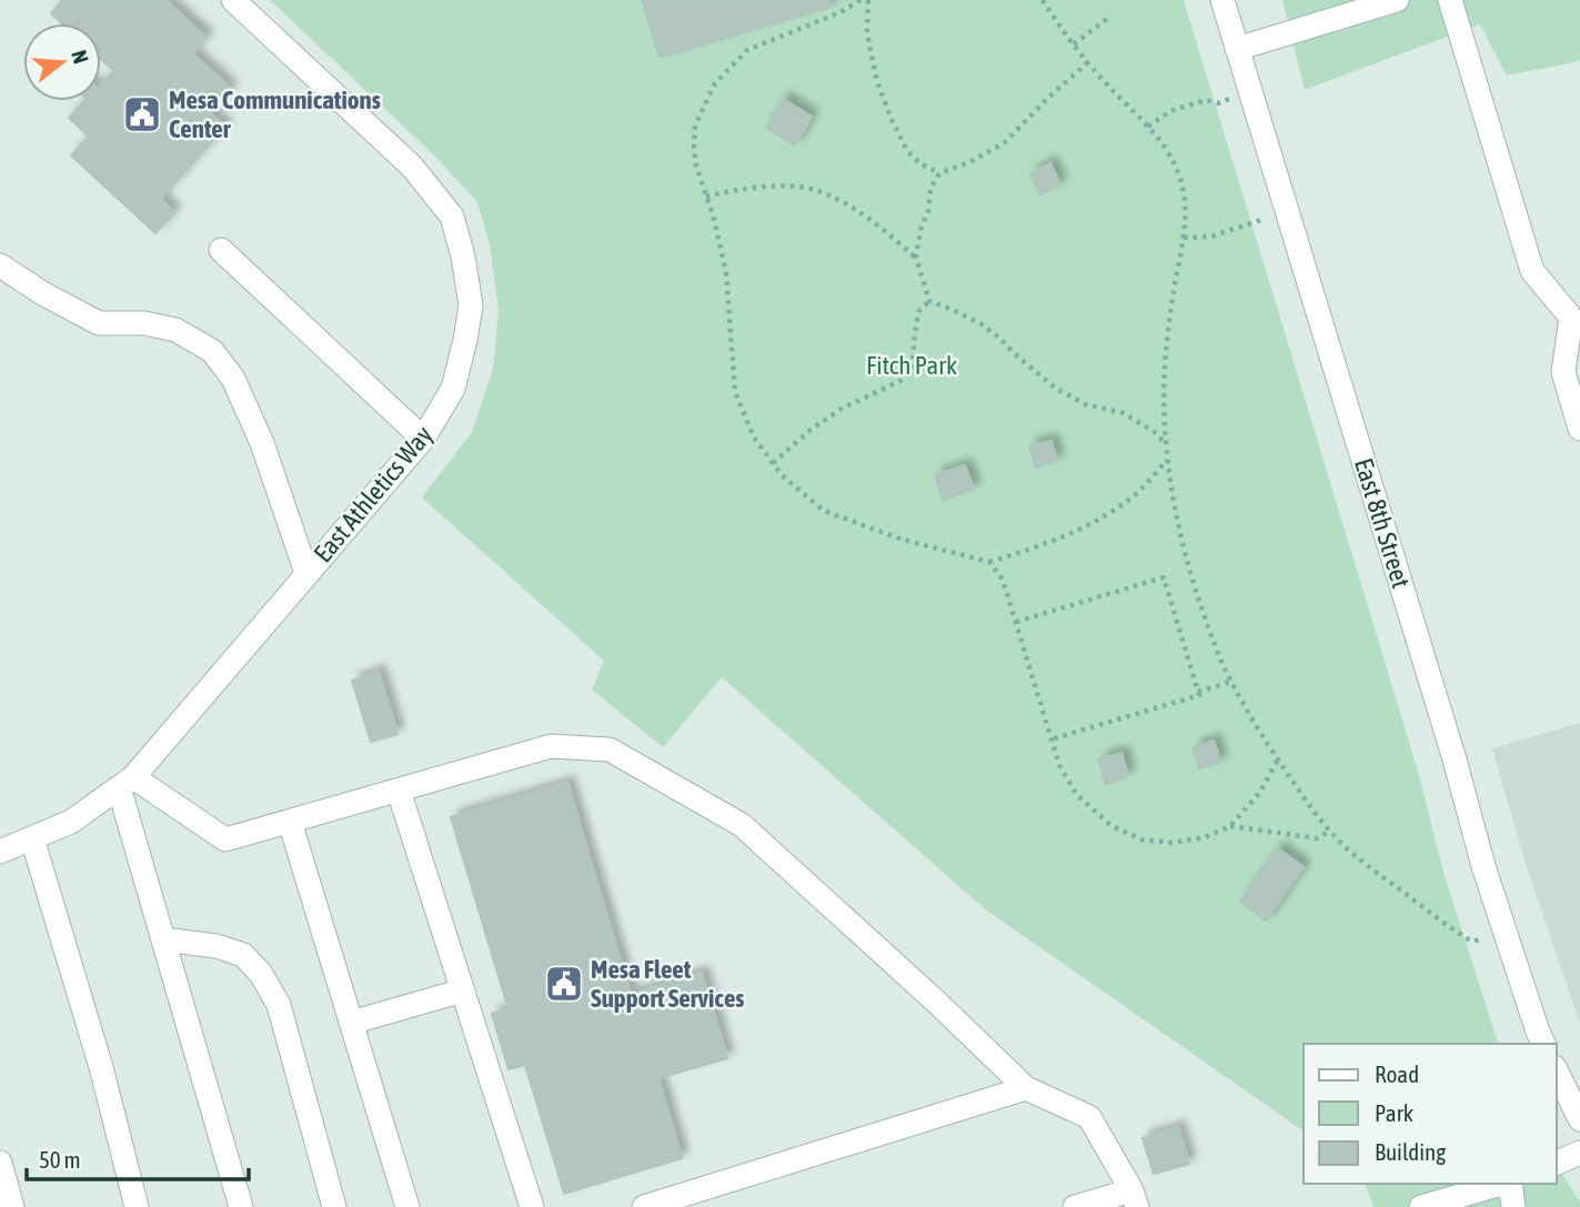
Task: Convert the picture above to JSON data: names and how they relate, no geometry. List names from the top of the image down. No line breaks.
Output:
{"streets":{"street":["East Athletics Way","East 8th Street"]},"parks":["Fitch Park"],"places":{"public building":["Mesa Communications Center","Mesa Fleet Support Services"]},"legend":["Road","Park","Building"],"scale_bar":"50 m","north":"right"}
